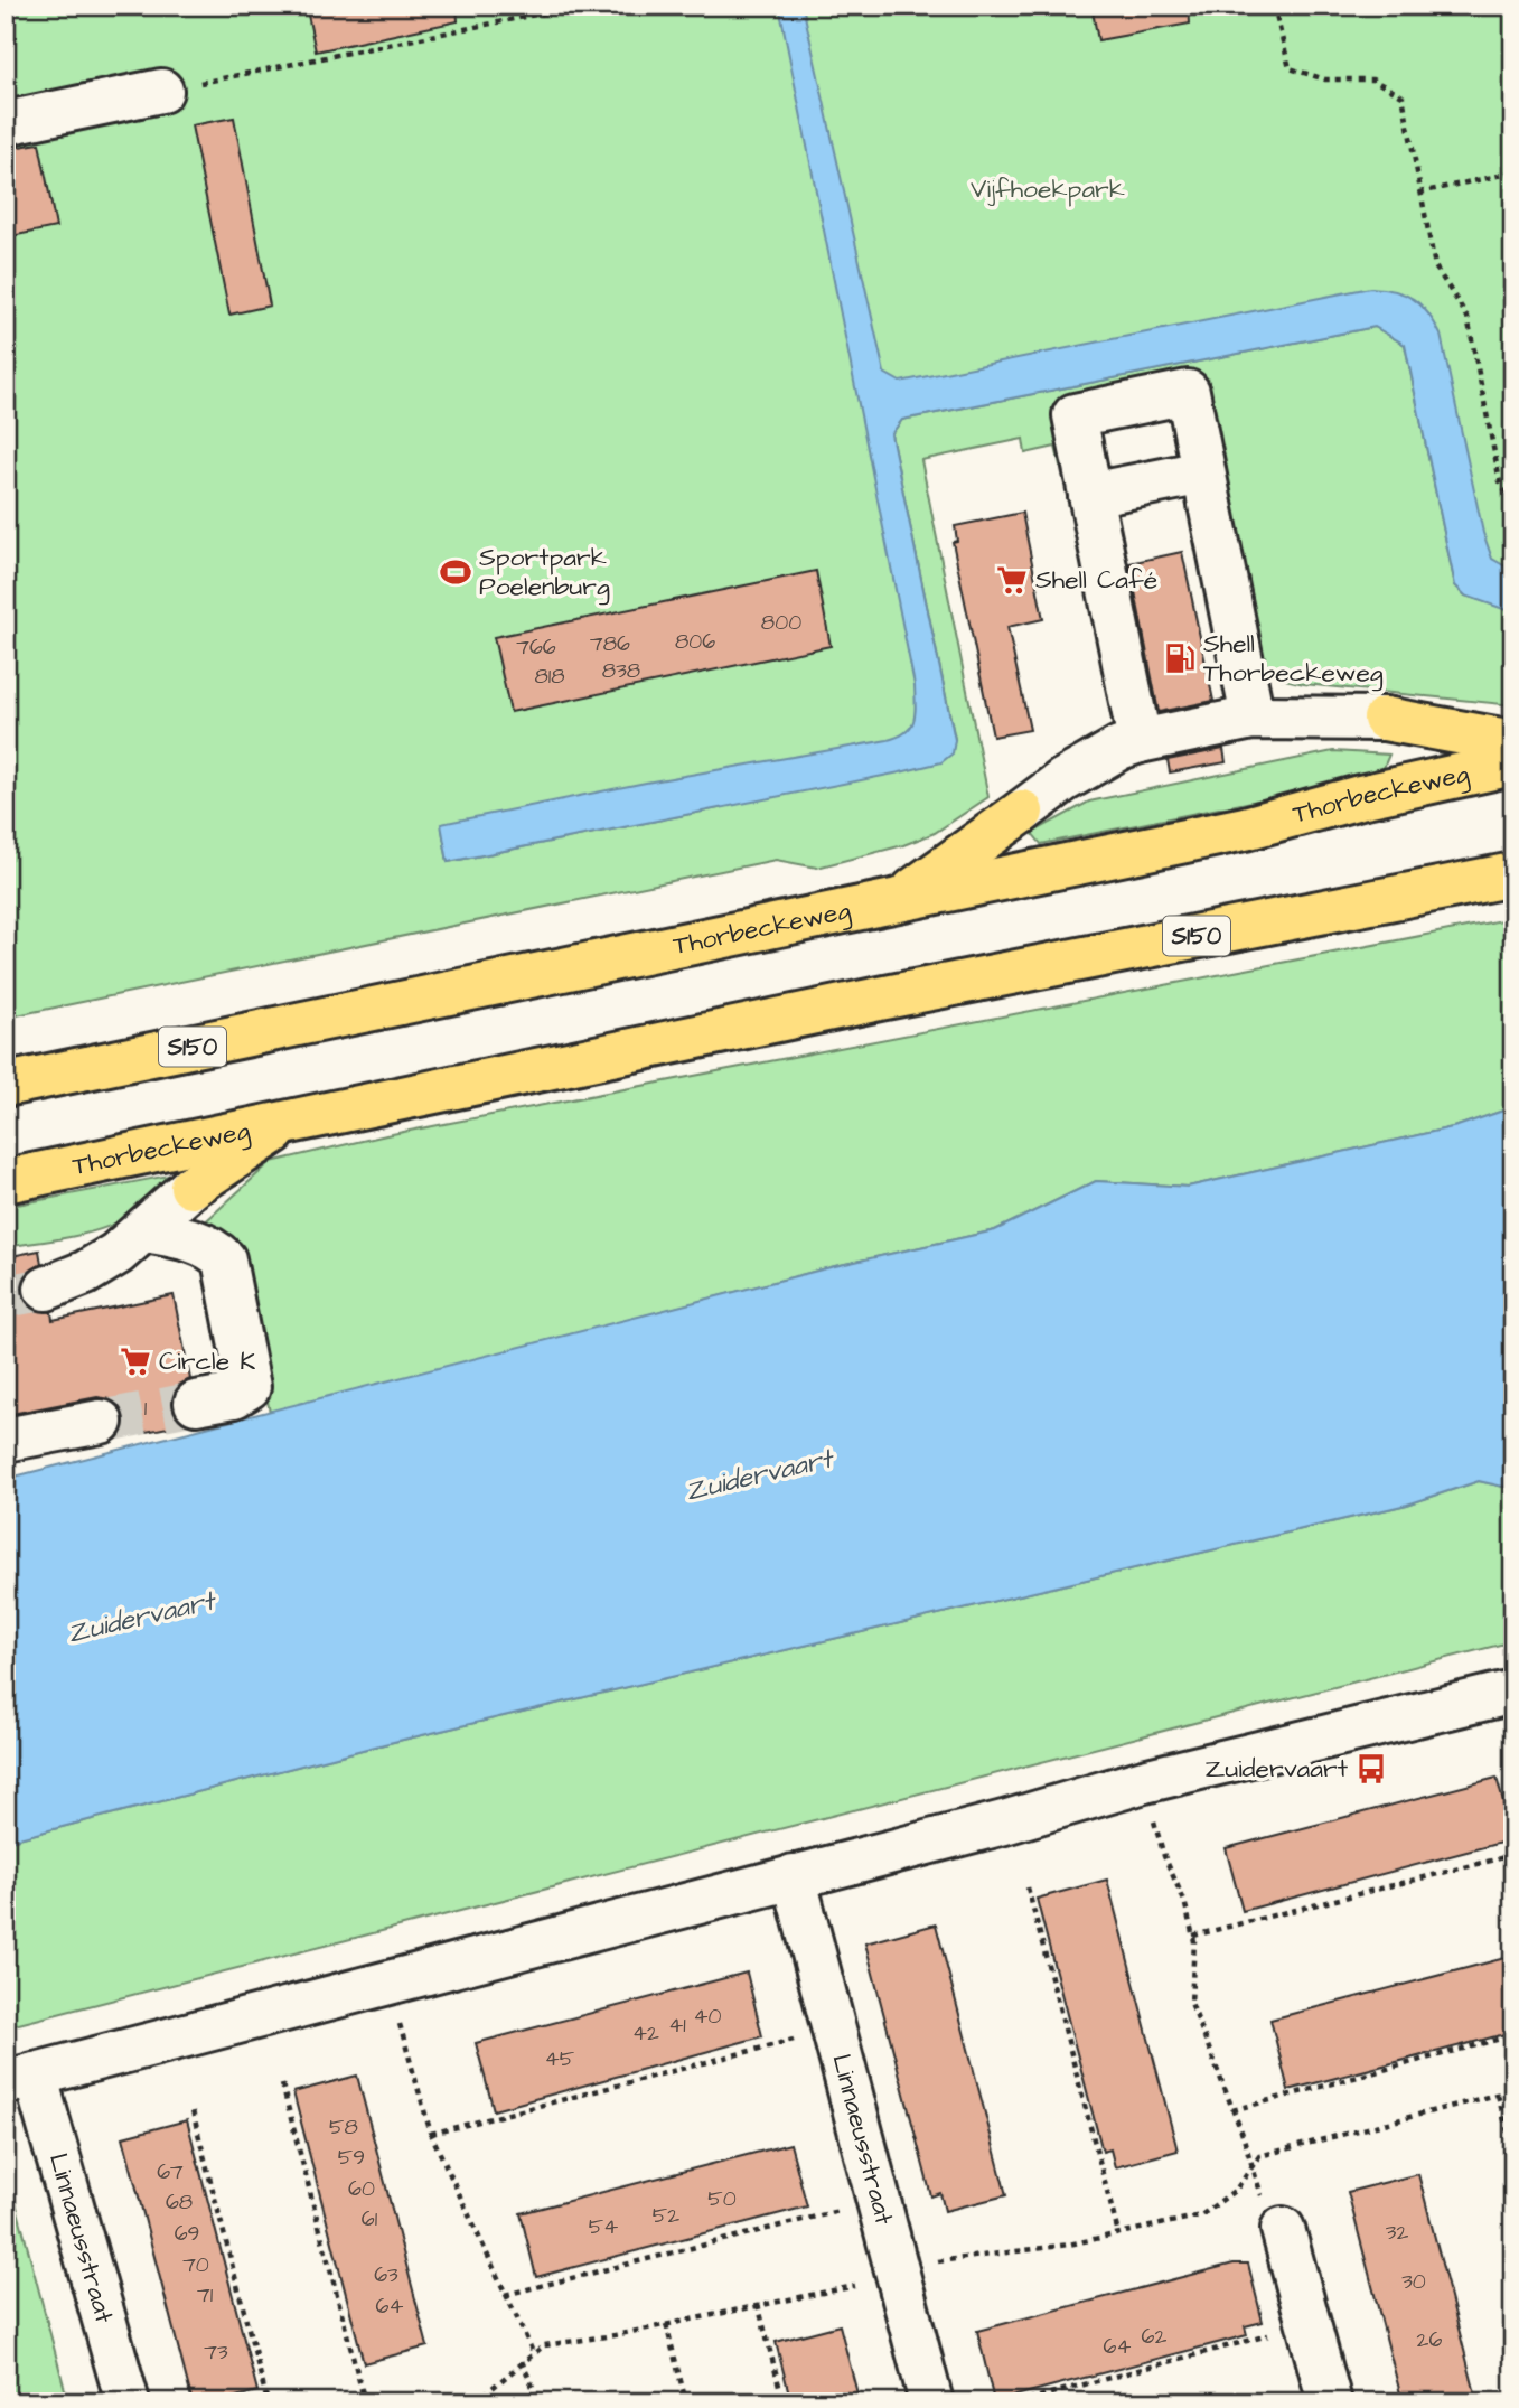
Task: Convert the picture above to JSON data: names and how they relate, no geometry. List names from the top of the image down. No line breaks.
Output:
{"streets":{"main road":["Thorbeckeweg","S150"],"street":["Linnaeusstraat"]},"water":["Zuidervaart"],"parks":["Vijfhoekpark"],"places":{"sports":["Sportpark Poelenburg"],"supermarket":["Shell Café","Circle K"],"fuel station":["Shell Thorbeckeweg"],"bus stop":["Zuidervaart"]},"house_numbers":["800","806","786","766","838","818","1","40","41","42","45","58","59","67","60","50","68","52","61","54","32","69","70","63","30","71","64","62","26","64","73"]}
